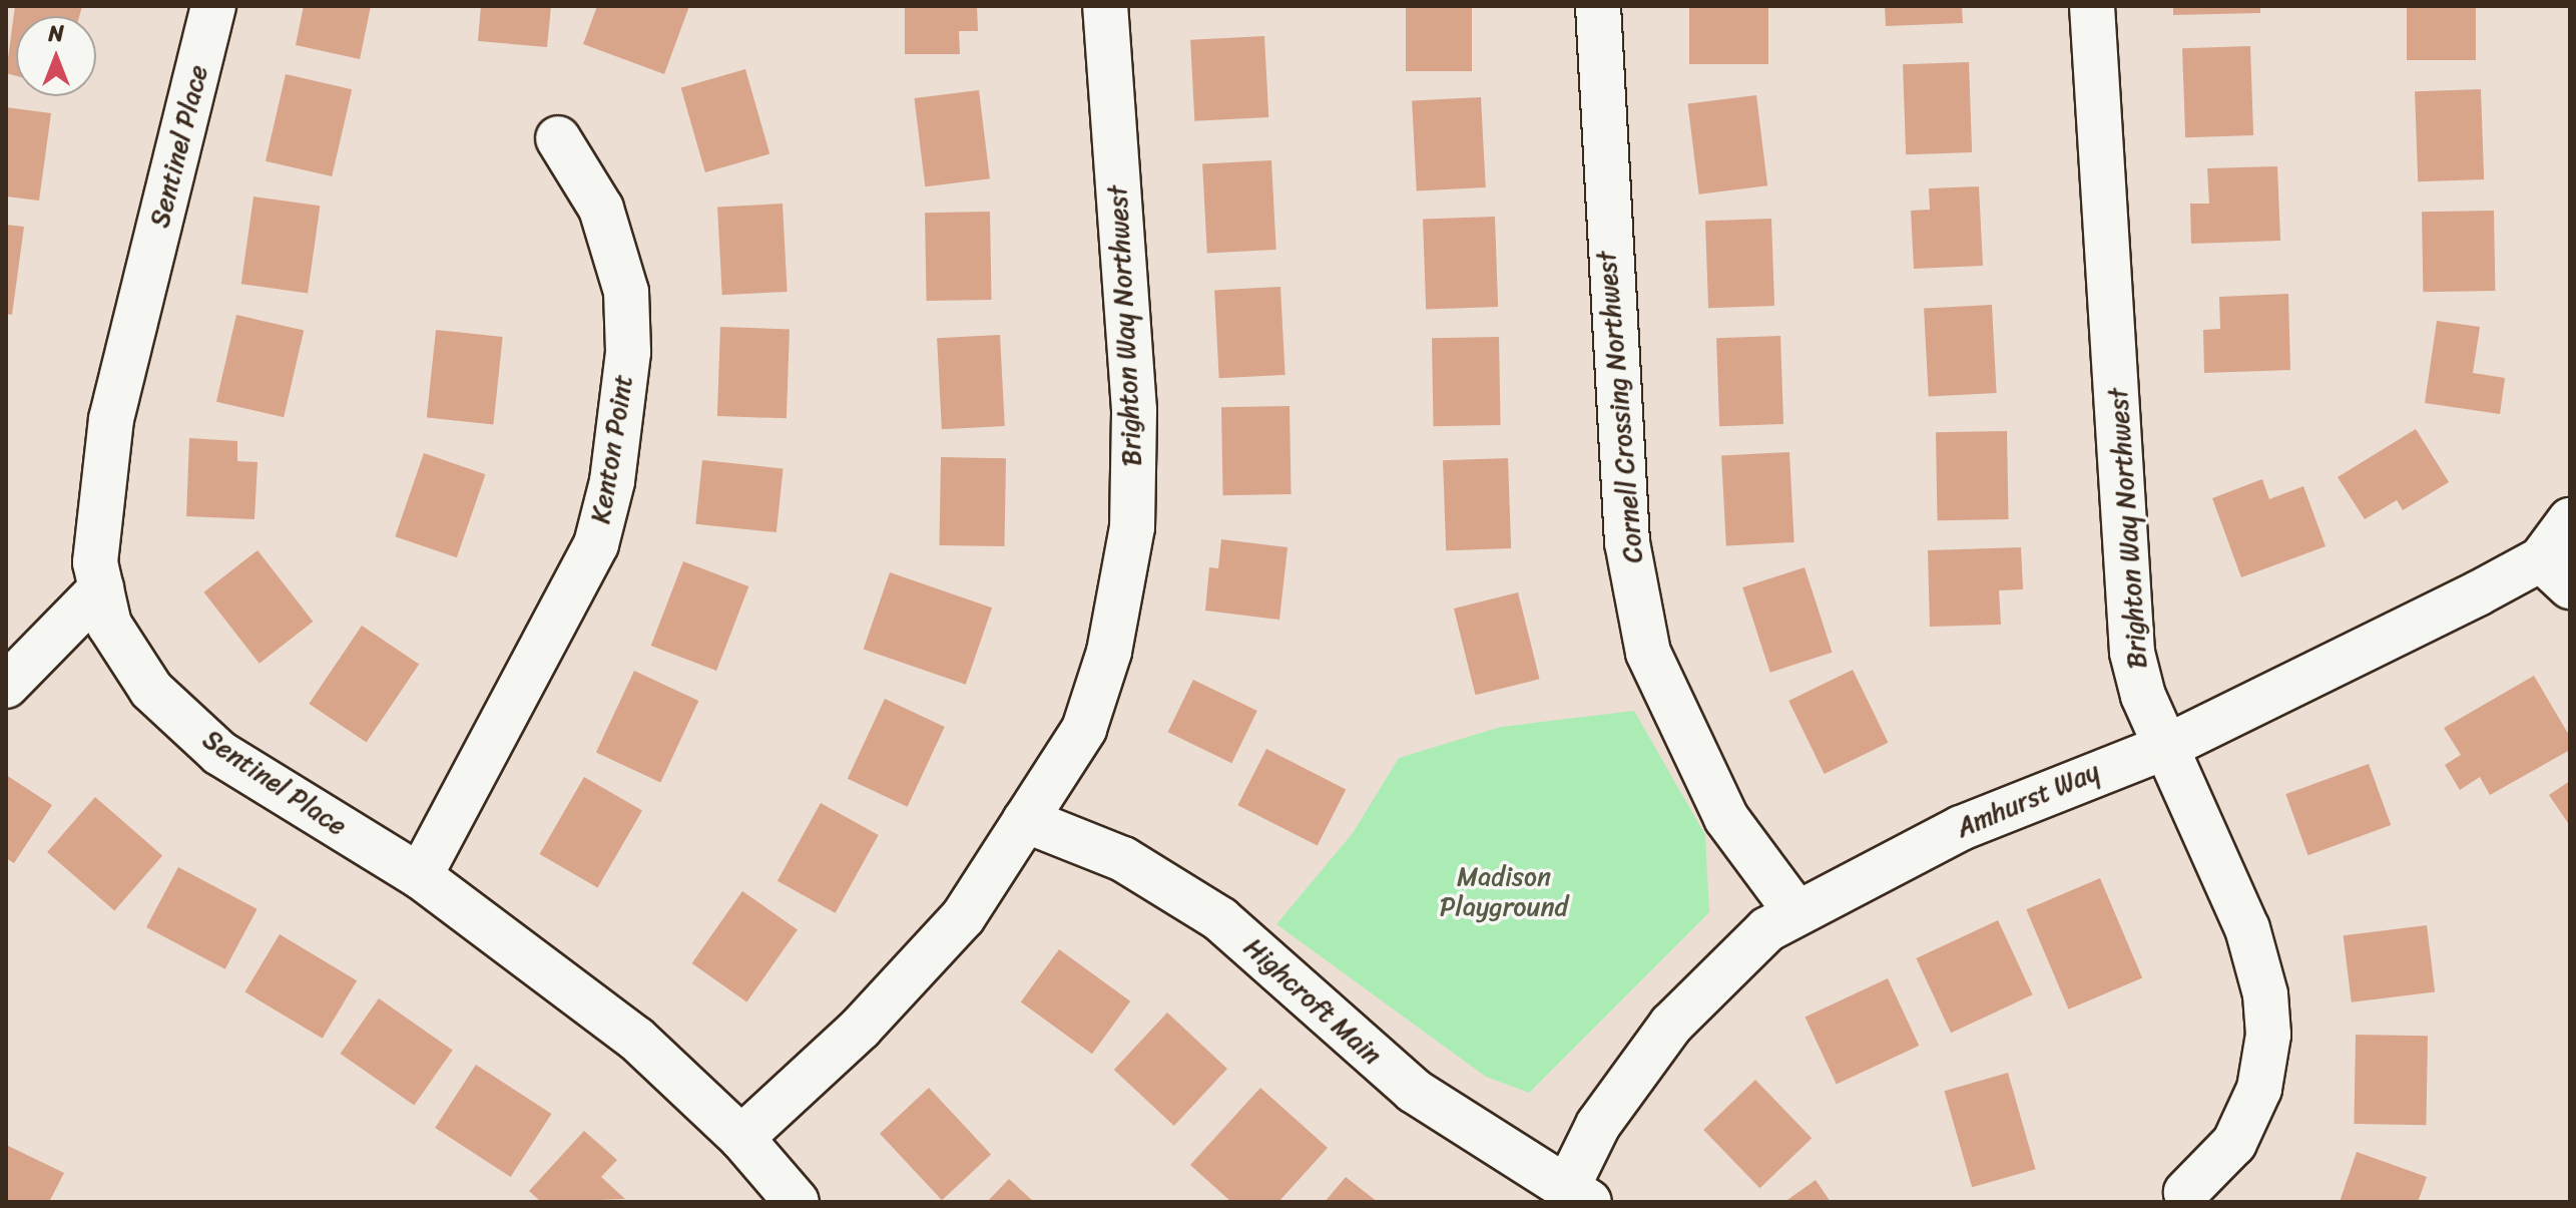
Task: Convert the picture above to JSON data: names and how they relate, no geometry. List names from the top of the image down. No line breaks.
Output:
{"streets":{"street":["Sentinel Place","Brighton Way Northwest","Cornell Crossing Northwest","Kenton Point","Amhurst Way","Highcroft Main"]},"crossings":[["Sentinel Place","Brighton Way Northwest"],["Sentinel Place","Kenton Point"],["Brighton Way Northwest","Amhurst Way"],["Brighton Way Northwest","Highcroft Main"],["Cornell Crossing Northwest","Amhurst Way"],["Amhurst Way","Highcroft Main"]],"parks":["Madison Playground"],"north":"top"}
